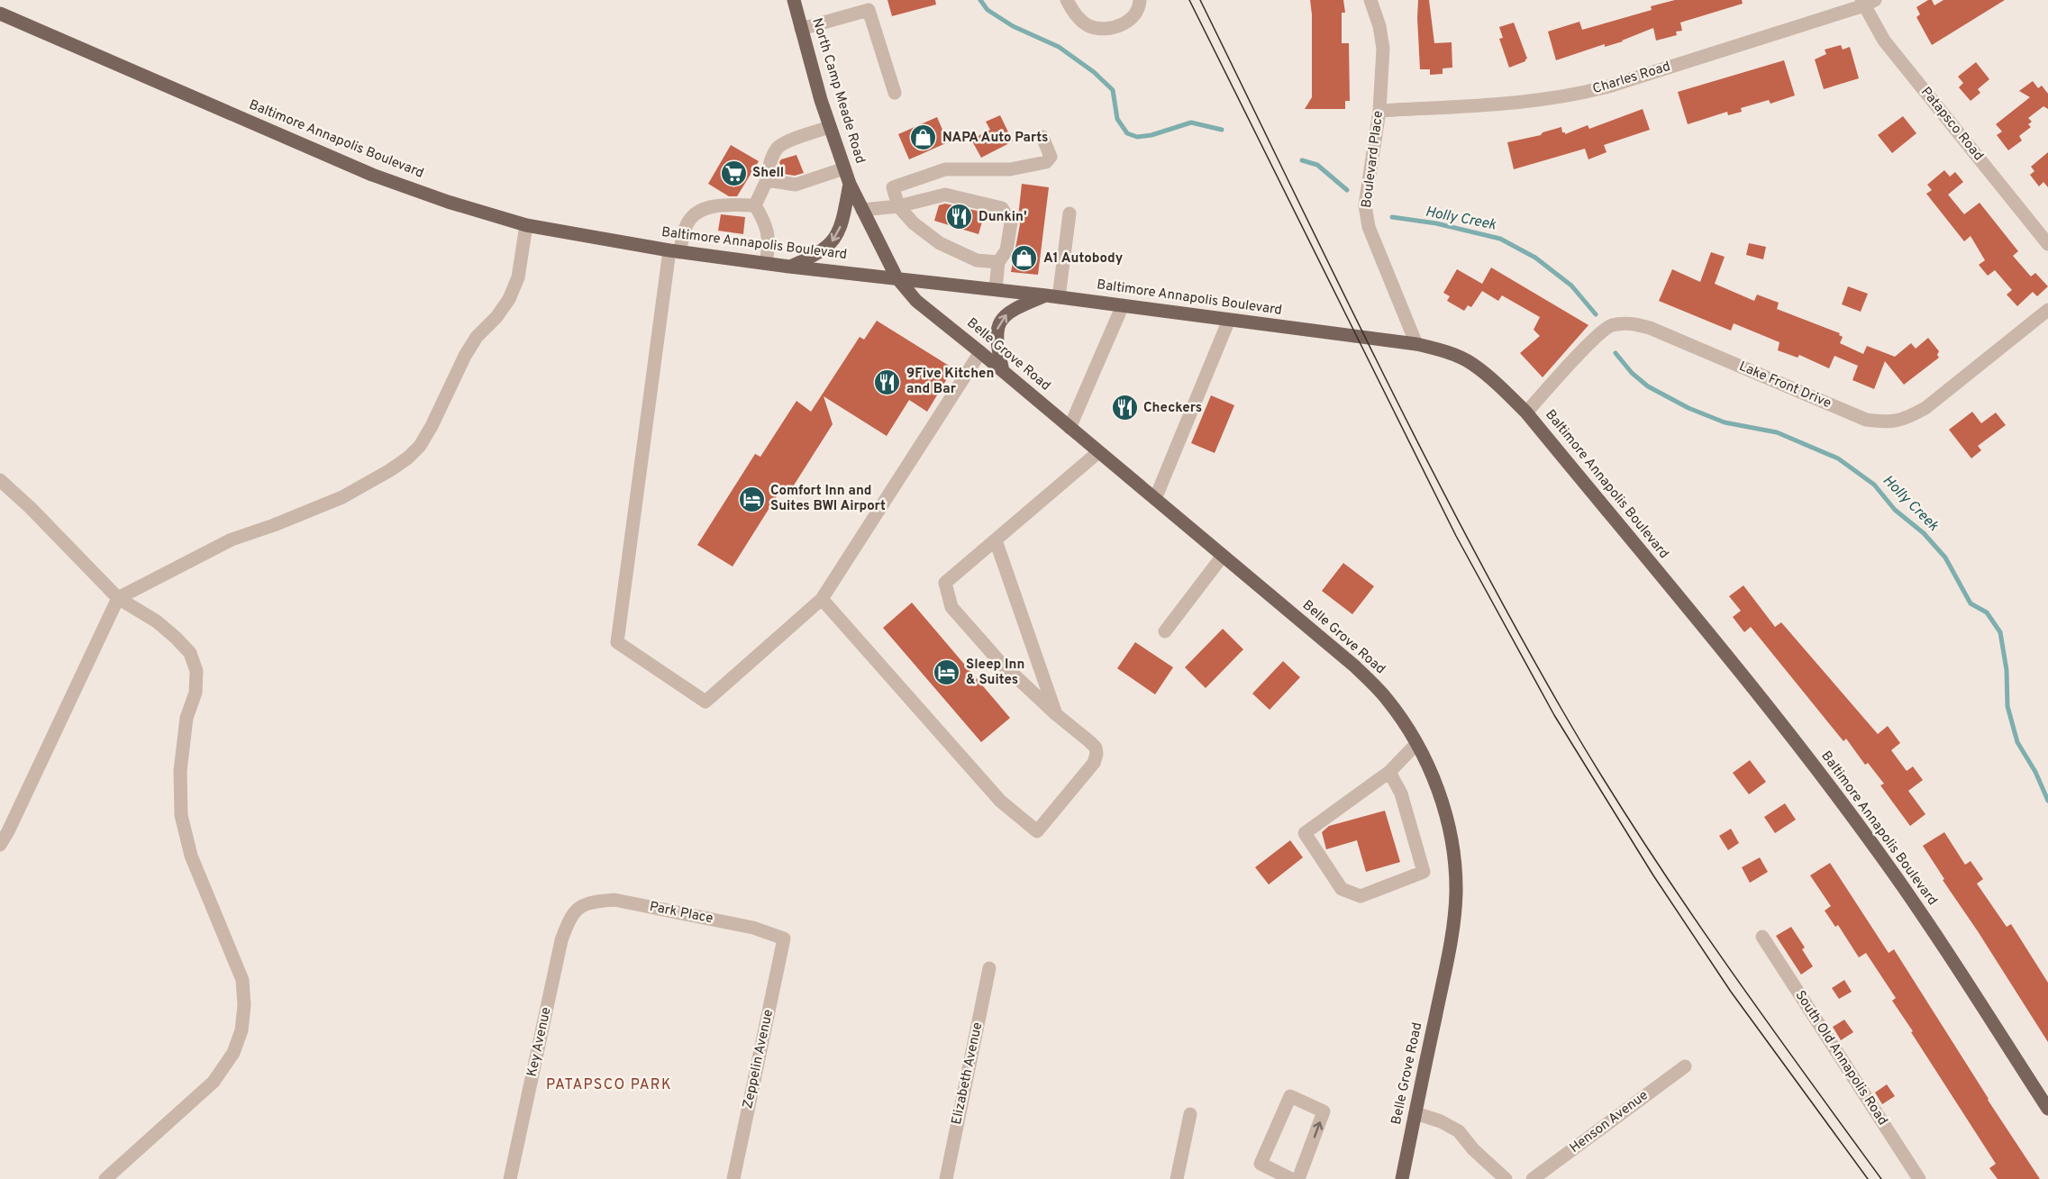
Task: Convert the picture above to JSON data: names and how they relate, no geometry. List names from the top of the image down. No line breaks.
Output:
{"streets":{"main road":["North Camp Meade Road","Baltimore Annapolis Boulevard","Belle Grove Road"],"street":["Charles Road","Patapsco Road","Boulevard Place","Lake Front Drive","Park Place","Key Avenue","South Old Annapolis Road","Zeppelin Avenue","Elizabeth Avenue","Henson Avenue"]},"crossings":[["Charles Road","Patapsco Road"],["Charles Road","Boulevard Place"],["North Camp Meade Road","Baltimore Annapolis Boulevard"],["North Camp Meade Road","Belle Grove Road"],["Baltimore Annapolis Boulevard","Boulevard Place"],["Baltimore Annapolis Boulevard","Belle Grove Road"],["Baltimore Annapolis Boulevard","Lake Front Drive"],["Park Place","Key Avenue"],["Park Place","Zeppelin Avenue"]],"districts":["PATAPSCO PARK"],"water":["Holly Creek"],"places":{"shop":["NAPA Auto Parts","A1 Autobody"],"supermarket":["Shell"],"restaurant":["Dunkin'","9Five Kitchen and Bar","Checkers"],"hotel":["Comfort Inn and Suites BWI Airport","Sleep Inn & Suites"]}}
